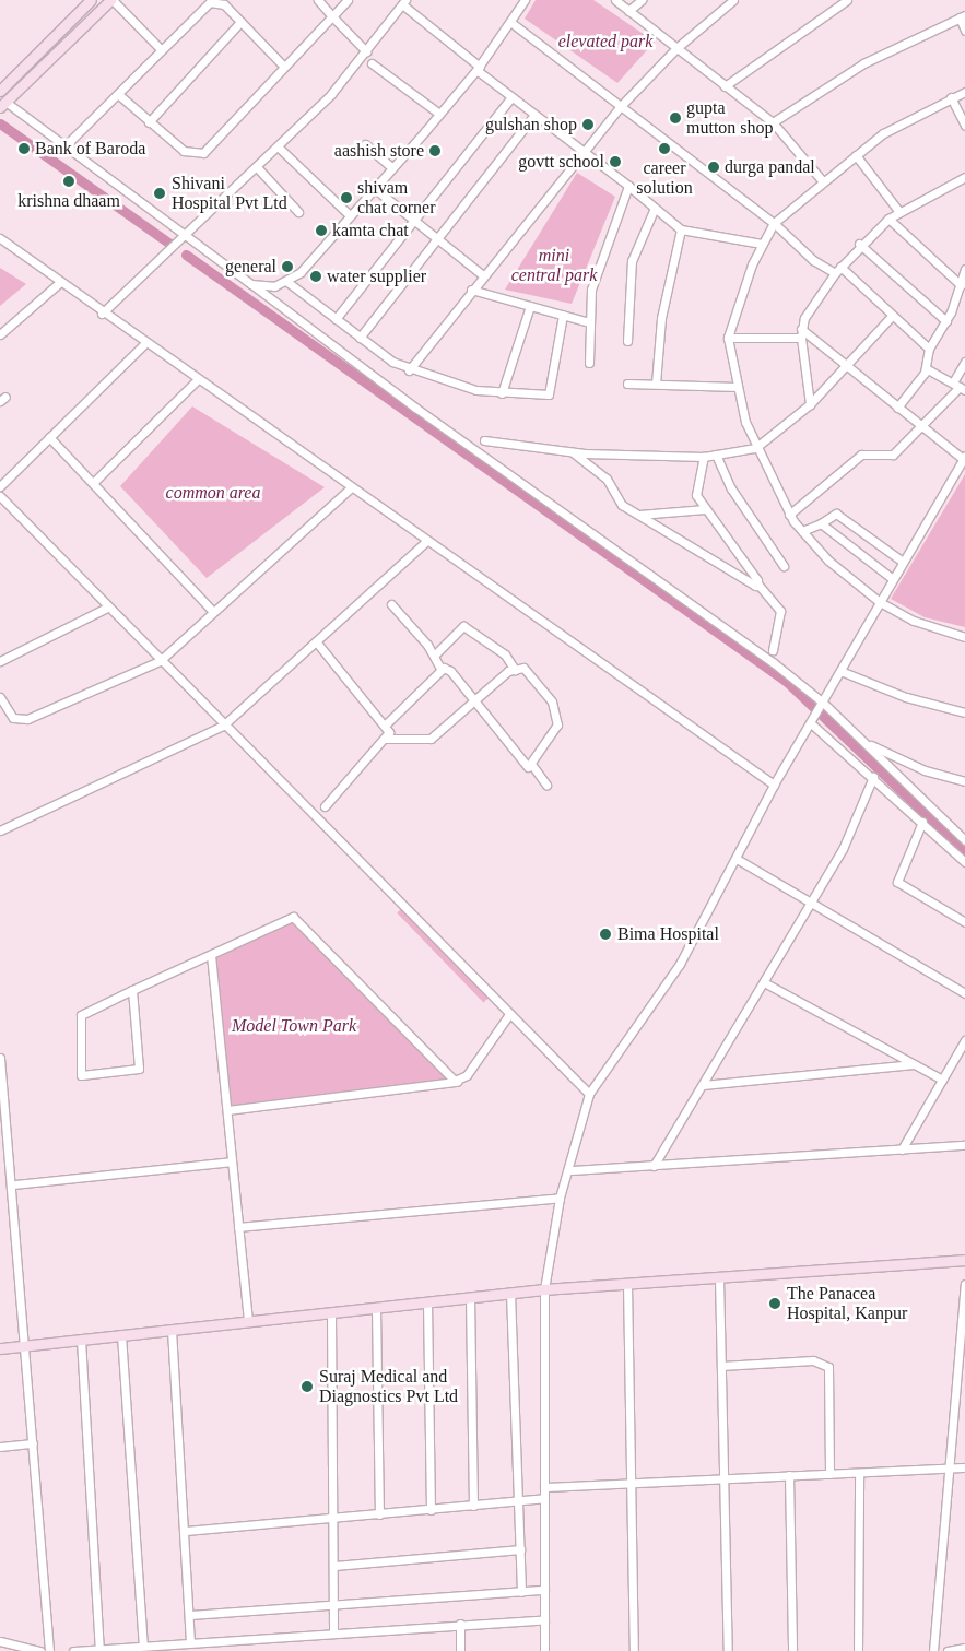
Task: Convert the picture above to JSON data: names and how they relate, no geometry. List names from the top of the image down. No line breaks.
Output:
{"parks":["elevated park","mini central park","common area","Model Town Park"],"places":["gupta mutton shop","gulshan shop","Bank of Baroda","career solution","aashish store","govtt school","durga pandal","krishna dhaam","Shivani Hospital Pvt Ltd","shivam chat corner","kamta chat","general","water supplier","Bima Hospital","The Panacea Hospital, Kanpur","Suraj Medical and Diagnostics Pvt Ltd"]}
